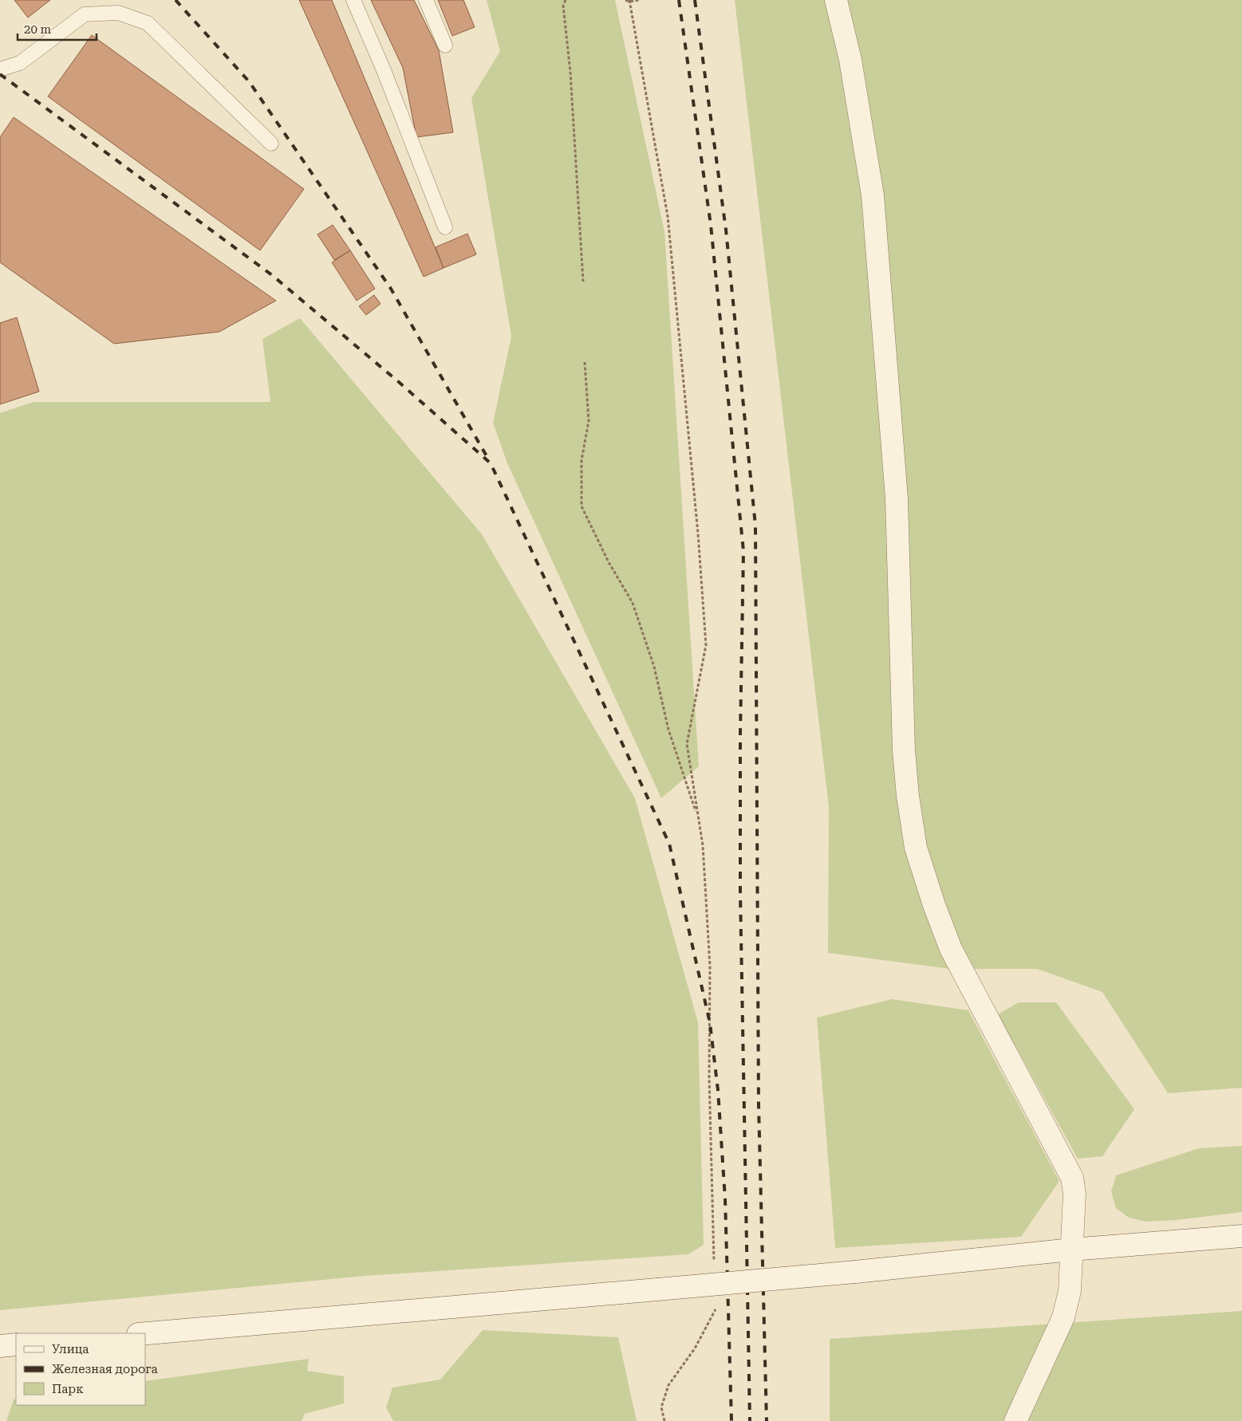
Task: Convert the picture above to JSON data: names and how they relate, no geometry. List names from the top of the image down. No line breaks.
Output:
{"legend":["Улица","Железная дорога","Парк"],"scale_bar":"20 m"}
